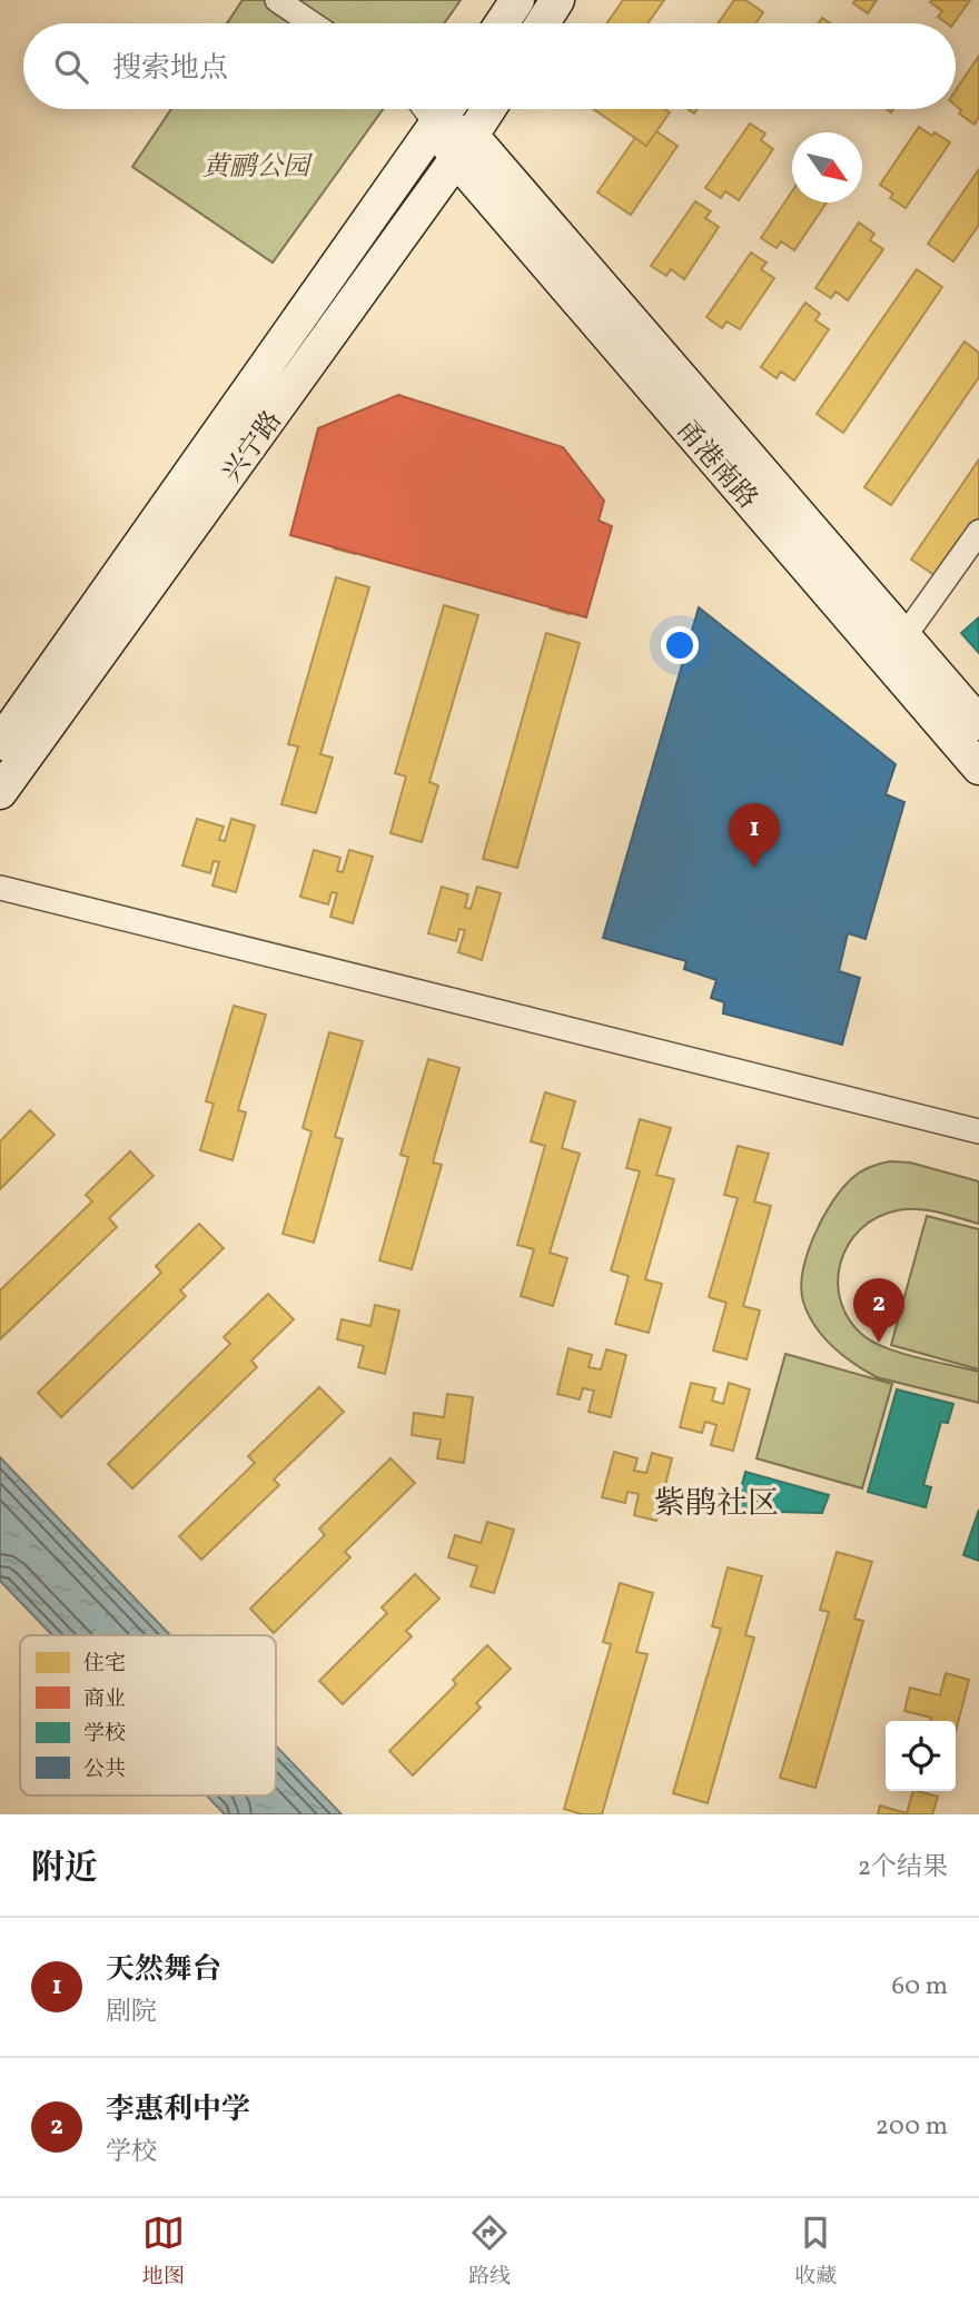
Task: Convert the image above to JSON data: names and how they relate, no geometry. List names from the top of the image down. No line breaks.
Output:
{"streets":{"main road":["兴宁路","甬港南路"]},"crossings":[["兴宁路","甬港南路"]],"districts":["紫鹃社区"],"parks":["黄鹂公园"],"legend":["住宅","商业","学校","公共"],"north":"bottom right","page":{"search":"搜索地点","pins":["1","2"],"heading":["附近","2个结果"],"list":[{"mark":"1","name":"天然舞台","note":"剧院","value":"60 m"},{"mark":"2","name":"李惠利中学","note":"学校","value":"200 m"}],"nav":["地图","路线","收藏"]}}
